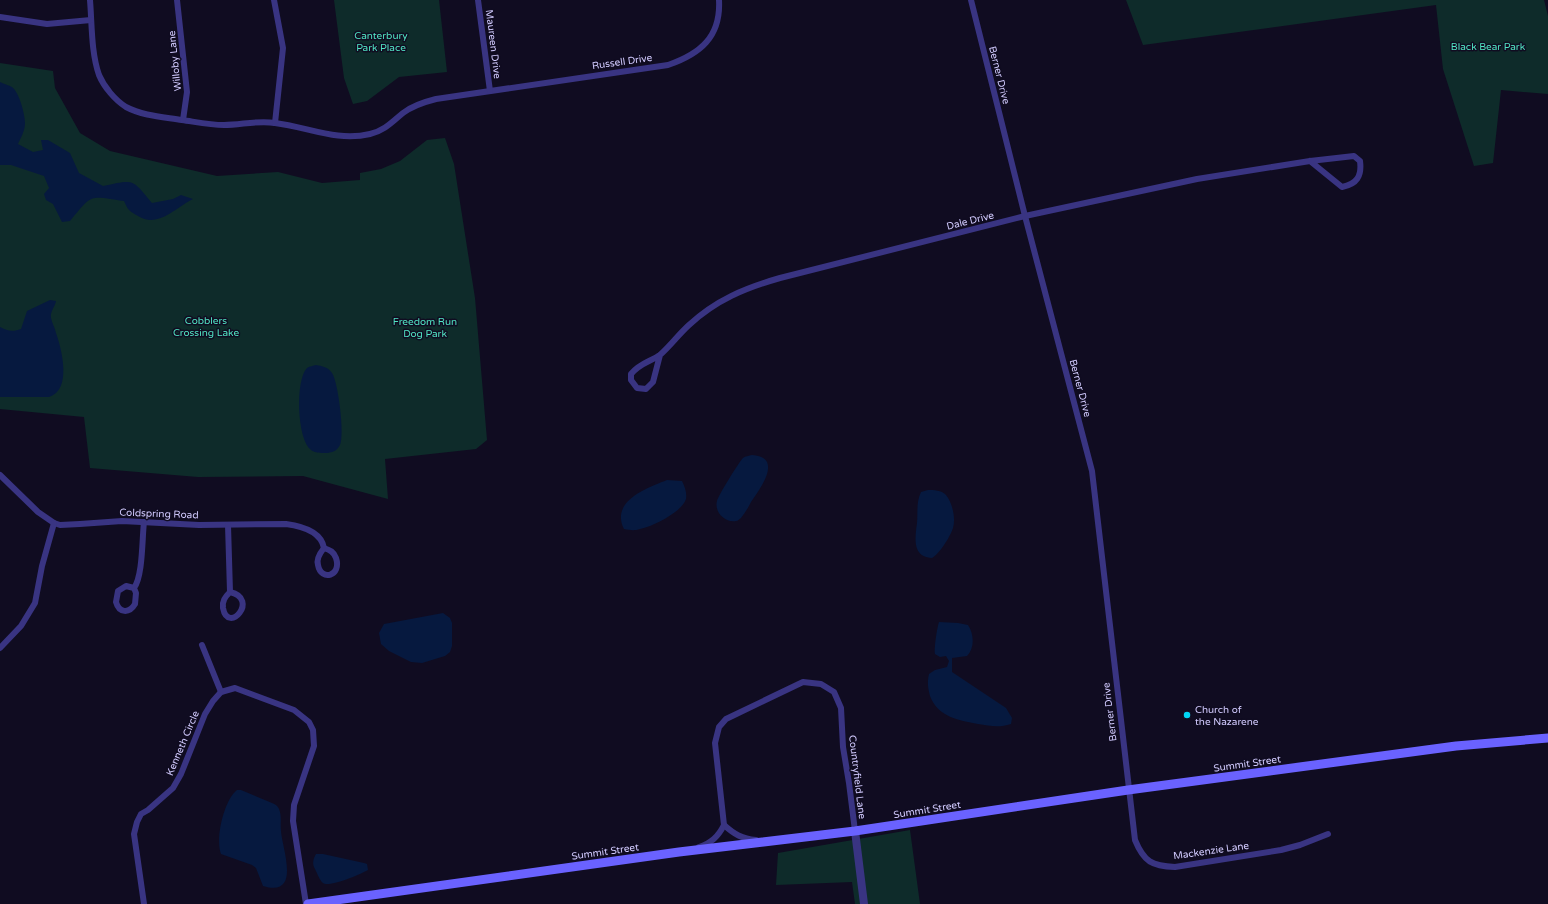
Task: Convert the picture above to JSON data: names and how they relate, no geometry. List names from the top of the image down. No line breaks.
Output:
{"streets":{"main road":["Summit Street"],"street":["Maureen Drive","Willoby Lane","Russell Drive","Berner Drive","Dale Drive","Coldspring Road","Kenneth Circle","Countryfield Lane","Mackenzie Lane"]},"crossings":[["Maureen Drive","Russell Drive"],["Willoby Lane","Russell Drive"],["Berner Drive","Dale Drive"],["Berner Drive","Summit Street"],["Berner Drive","Mackenzie Lane"],["Summit Street","Countryfield Lane"],["Summit Street","Mackenzie Lane"]],"parks":["Canterbury Park Place","Black Bear Park","Cobblers Crossing Lake","Freedom Run Dog Park"],"places":["Church of the Nazarene"]}
